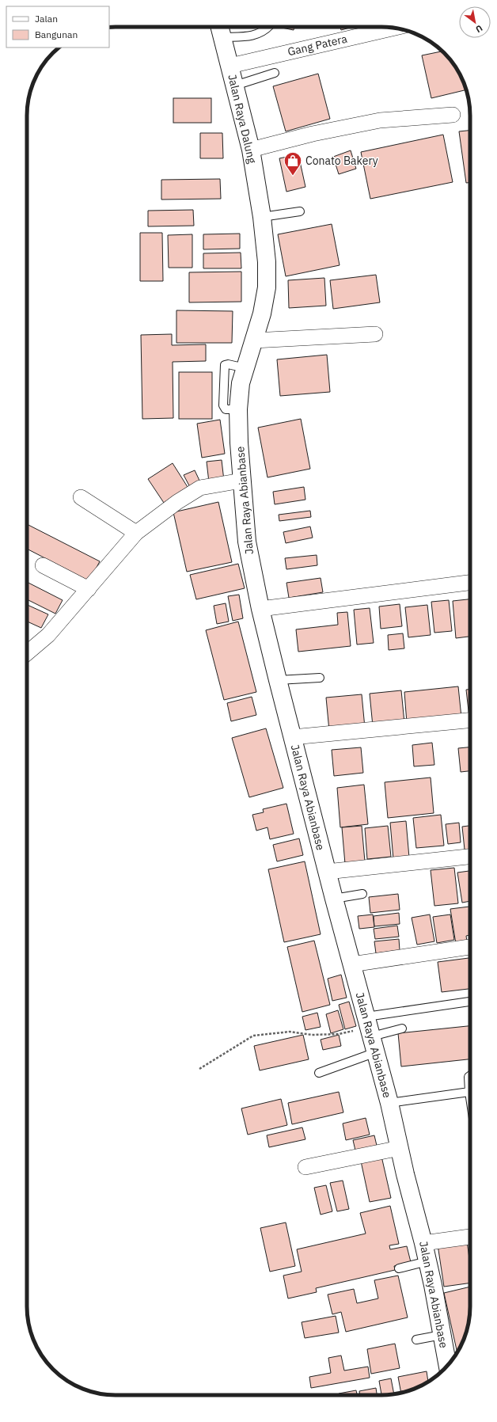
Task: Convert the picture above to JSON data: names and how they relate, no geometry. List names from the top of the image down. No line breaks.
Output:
{"streets":{"main road":["Jalan Raya Dalung","Jalan Raya Abianbase"],"street":["Gang Patera"]},"crossings":[["Gang Patera","Jalan Raya Dalung"],["Jalan Raya Dalung","Jalan Raya Abianbase"]],"places":{"shop":["Conato Bakery"]},"legend":["Jalan","Bangunan"],"north":"bottom right"}
